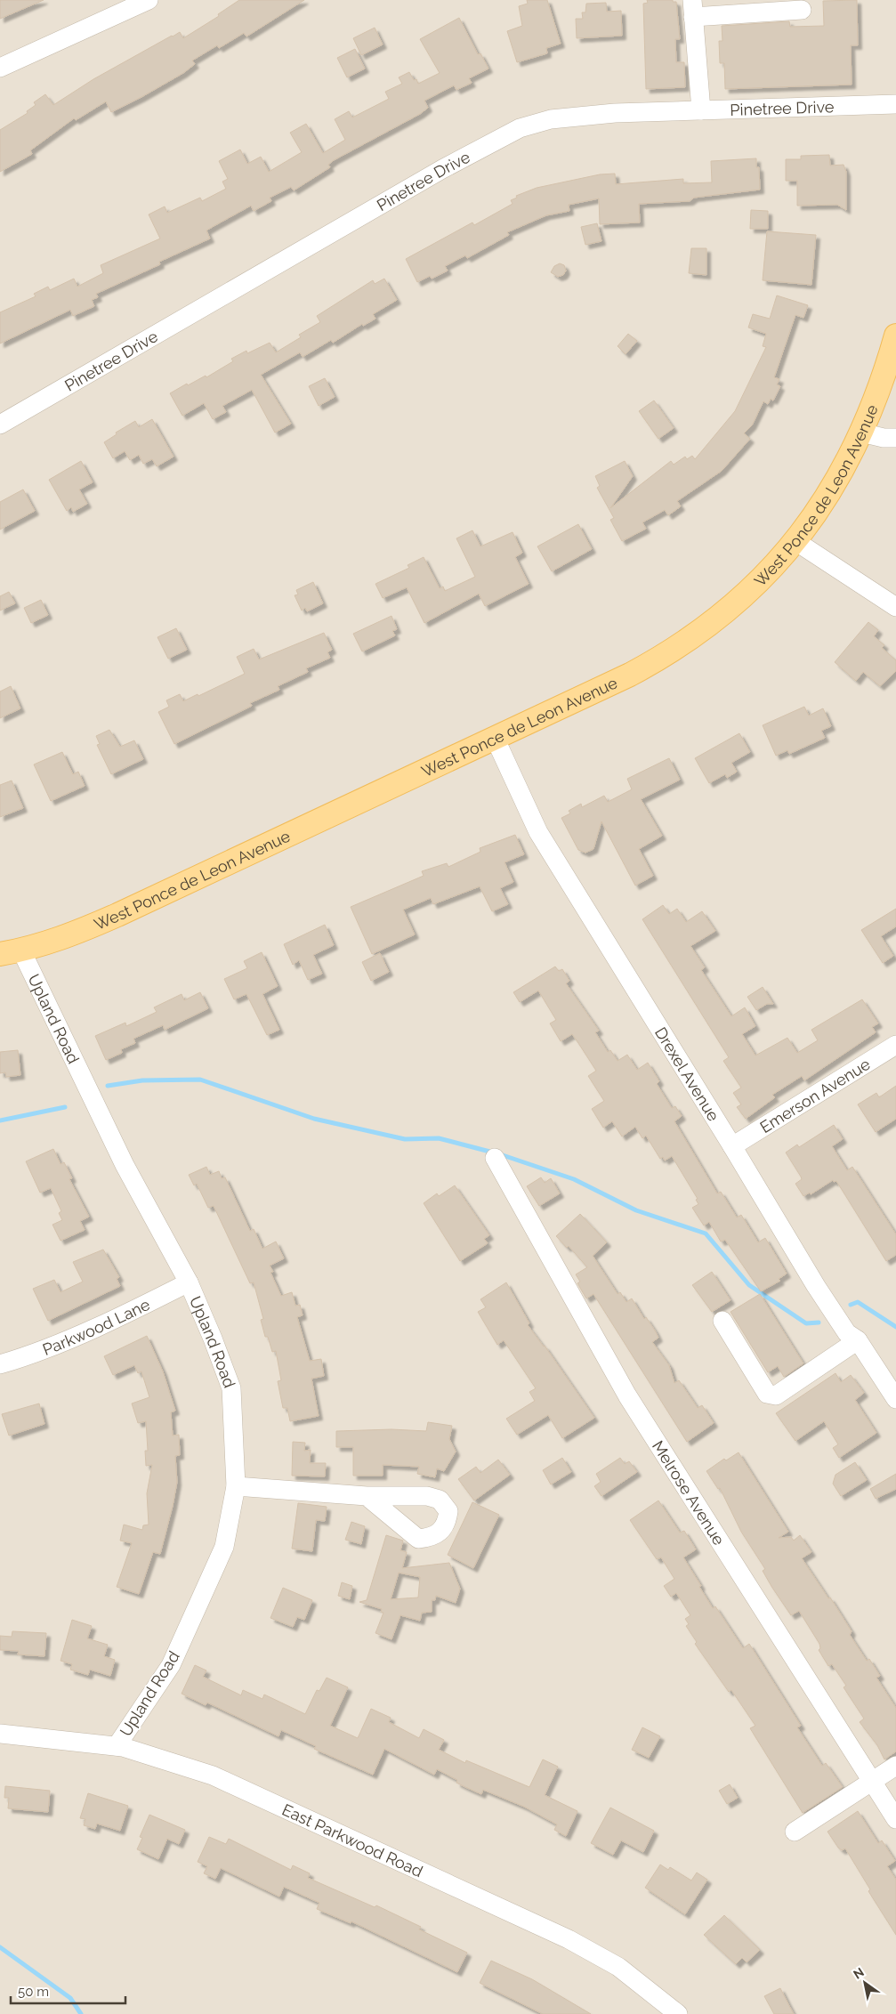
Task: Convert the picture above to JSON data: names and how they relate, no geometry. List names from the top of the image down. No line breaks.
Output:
{"streets":{"main road":["West Ponce de Leon Avenue"],"street":["Pinetree Drive","Upland Road","Drexel Avenue","Emerson Avenue","Parkwood Lane","Melrose Avenue","East Parkwood Road"]},"crossings":[["West Ponce de Leon Avenue","Upland Road"],["West Ponce de Leon Avenue","Drexel Avenue"],["Upland Road","Parkwood Lane"],["Upland Road","East Parkwood Road"],["Drexel Avenue","Emerson Avenue"]],"scale_bar":"50 m","north":"top left"}
